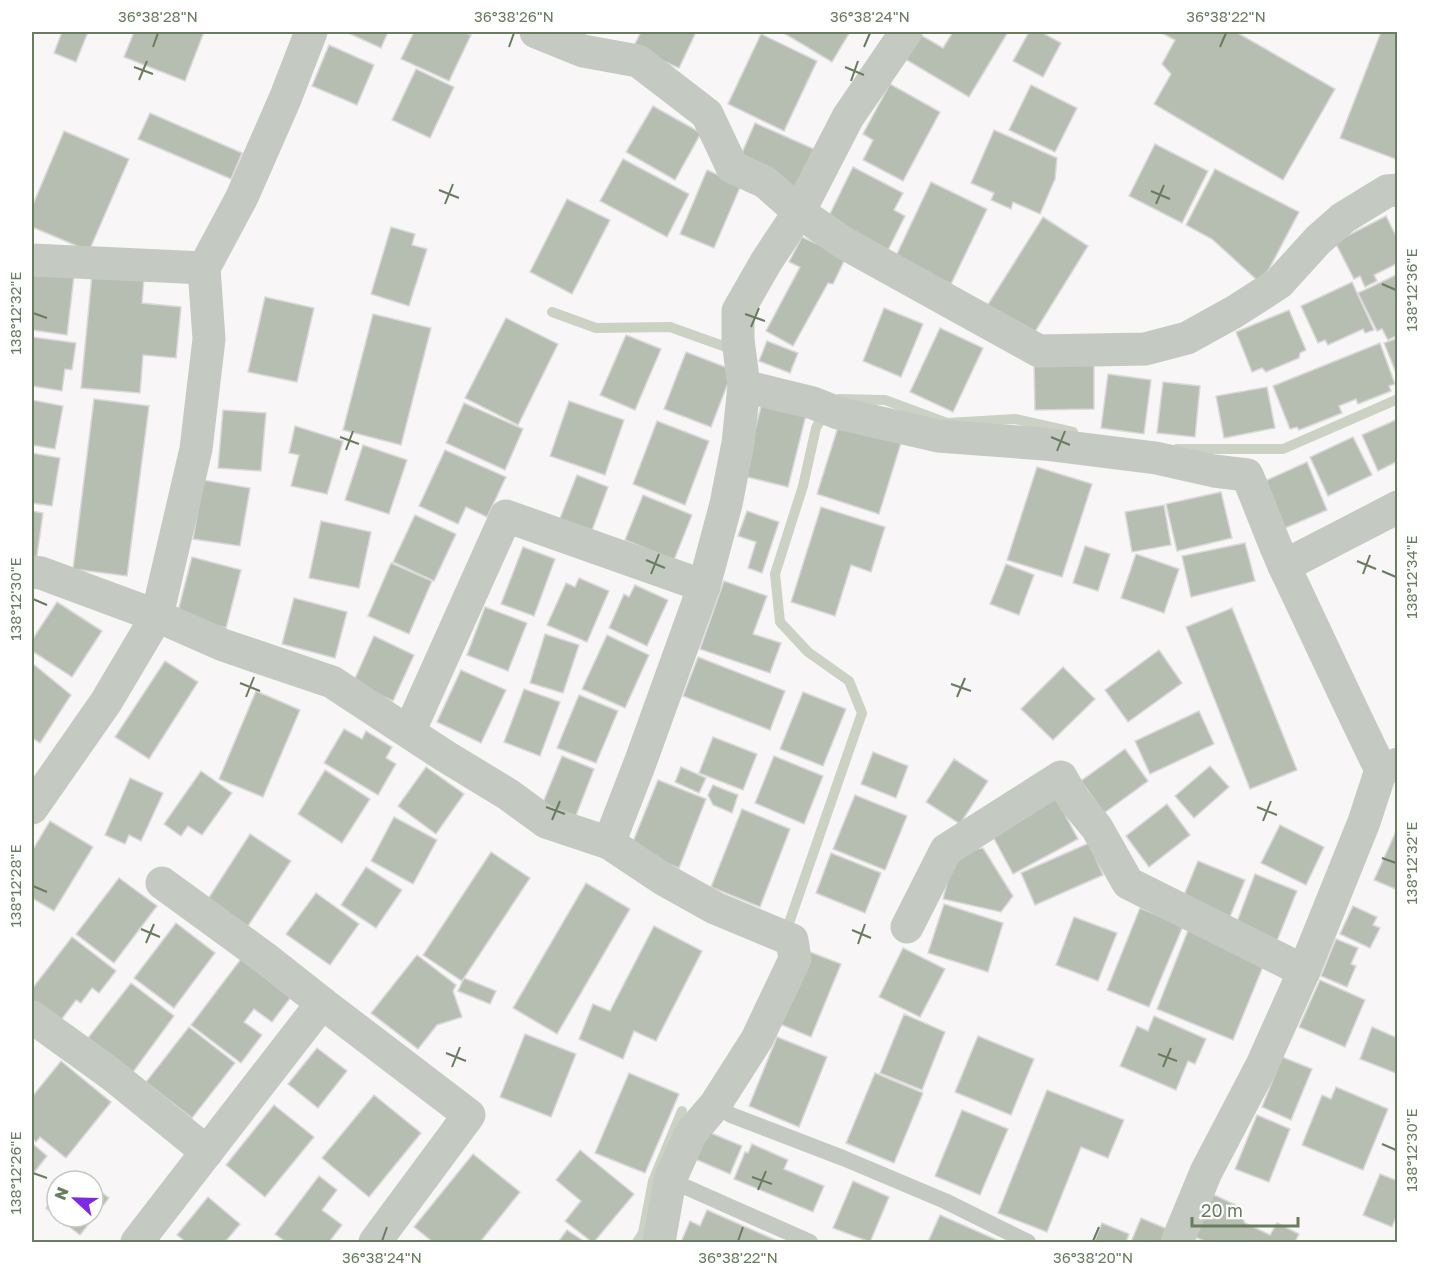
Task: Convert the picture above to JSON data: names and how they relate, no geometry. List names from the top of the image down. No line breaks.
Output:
{"scale_bar":"20 m","north":"left","coordinates":["36°38'28\"N","36°38'26\"N","36°38'24\"N","36°38'22\"N","138°12'36\"E","138°12'32\"E","138°12'34\"E","138°12'30\"E","138°12'28\"E","138°12'26\"E","36°38'20\"N"]}
